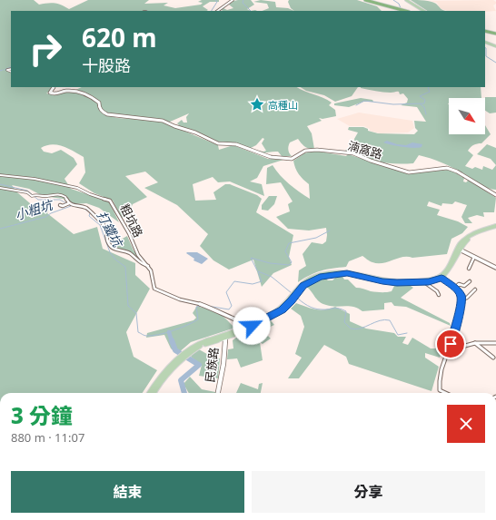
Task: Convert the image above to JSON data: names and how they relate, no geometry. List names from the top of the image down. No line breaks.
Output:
{"streets":{"street":["湳窩路","粗坑路","民族路"]},"water":["小粗坑","打鐵坑"],"places":{"place":["高種山"]},"north":"bottom right","page":{"turn":["620 m","十股路"],"heading":["3 分鐘","880 m · 11:07"],"buttons":["結束","分享"]}}
